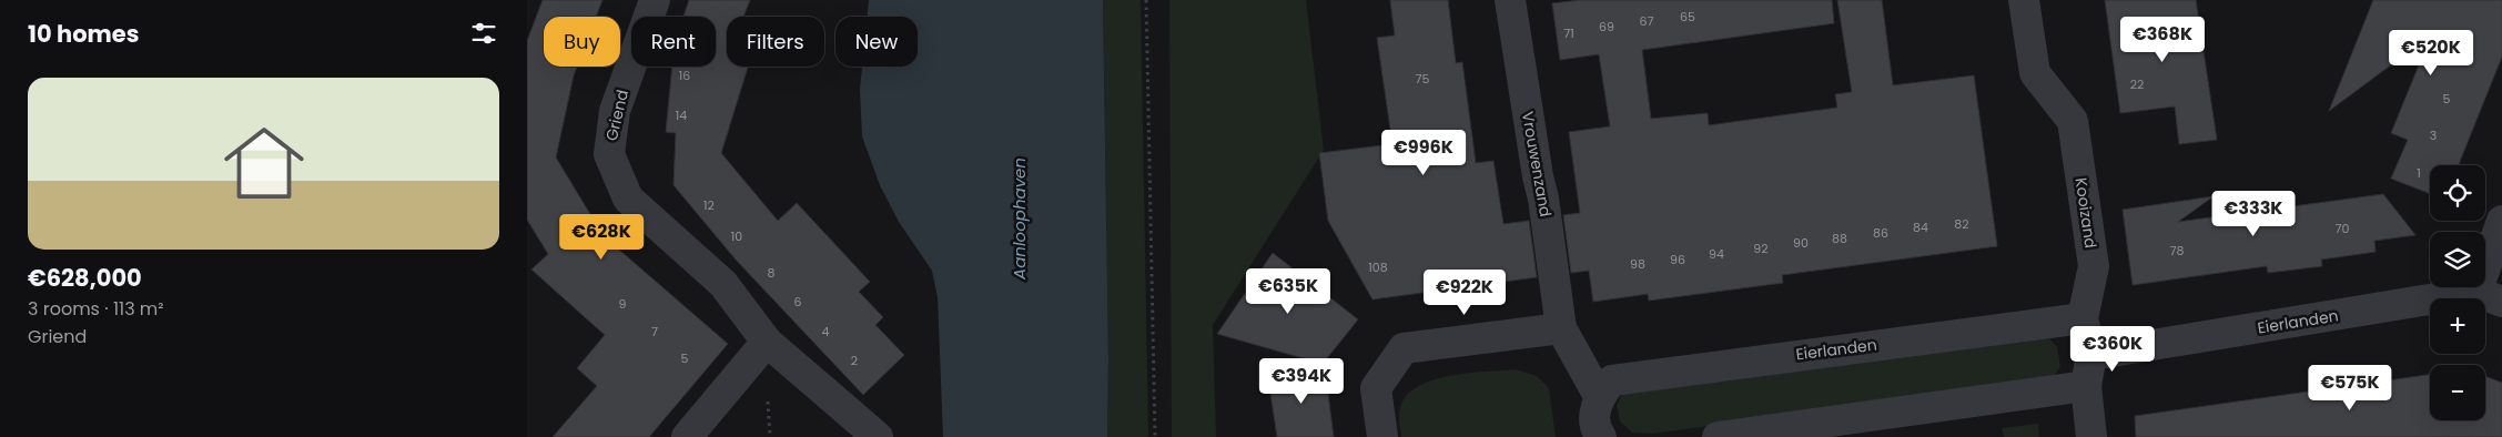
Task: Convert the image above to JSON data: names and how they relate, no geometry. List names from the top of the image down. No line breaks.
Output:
{"streets":{"street":["Griend","Vrouwenzand","Kooizand","Eierlanden"]},"crossings":[["Kooizand","Eierlanden"]],"water":["Aanloophaven"],"house_numbers":["65","67","69","71","16","75","22","5","14","3","1","12","82","84","70","86","10","88","90","92","78","94","96","98","108","8","6","9","7","4","5","2"],"page":{"heading":"10 homes","price":["€368K","€520K","€996K","€333K","€628K","€635K","€922K","€360K","€394K","€575K"],"chip":["Buy","Rent","Filters","New"],"list":[{"name":"€628,000","note":"3 rooms · 113 m² · Griend"}],"map_buttons":["+","−"]}}
